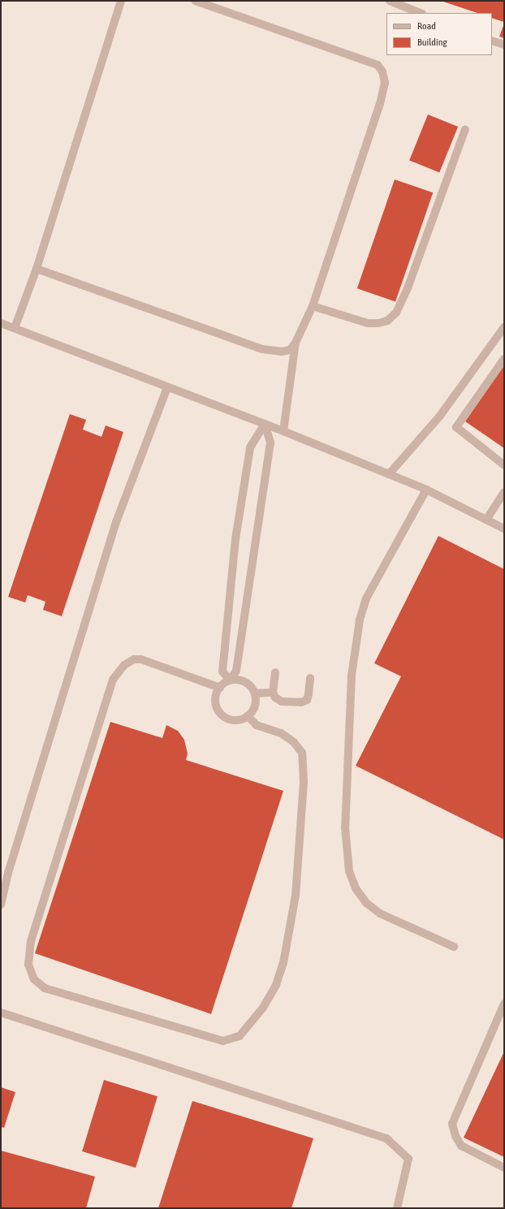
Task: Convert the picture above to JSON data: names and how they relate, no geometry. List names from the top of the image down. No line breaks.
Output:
{"legend":["Road","Building"]}
